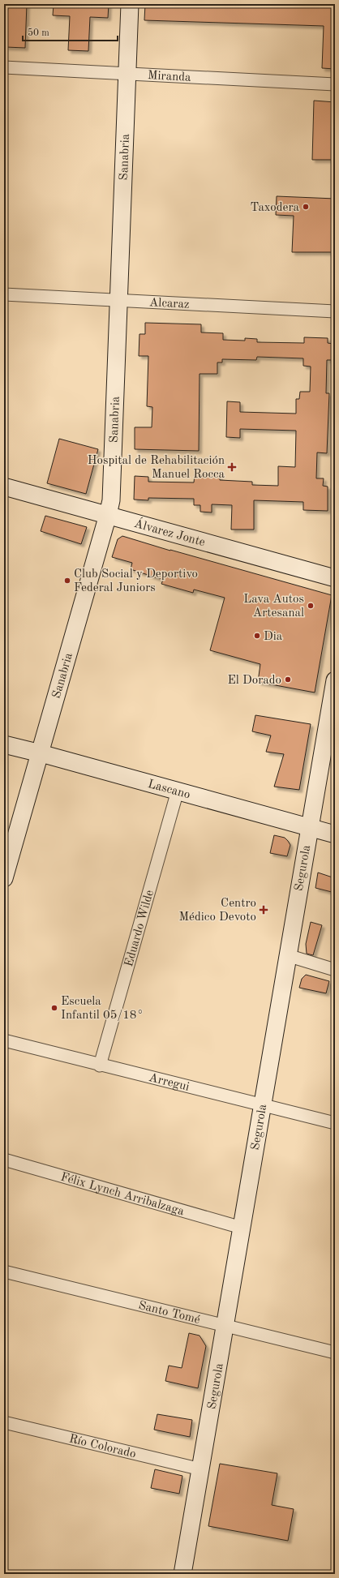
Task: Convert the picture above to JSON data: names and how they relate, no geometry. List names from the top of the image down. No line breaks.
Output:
{"streets":{"street":["Miranda","Sanabria","Alcaraz","Álvarez Jonte","Lascano","Segurola","Eduardo Wilde","Arregui","Félix Lynch Arribalzaga","Santo Tomé","Río Colorado"]},"crossings":[["Miranda","Sanabria"],["Sanabria","Alcaraz"],["Sanabria","Álvarez Jonte"],["Sanabria","Lascano"],["Lascano","Segurola"],["Lascano","Eduardo Wilde"],["Segurola","Arregui"],["Segurola","Félix Lynch Arribalzaga"],["Segurola","Santo Tomé"],["Segurola","Río Colorado"],["Eduardo Wilde","Arregui"]],"places":{"other":["Taxodera","Club Social y Deportivo Federal Juniors","Lava Autos Artesanal","Dia","El Dorado","Escuela Infantil 05/18°"],"health":["Hospital de Rehabilitación Manuel Rocca","Centro Médico Devoto"]},"scale_bar":"50 m"}
